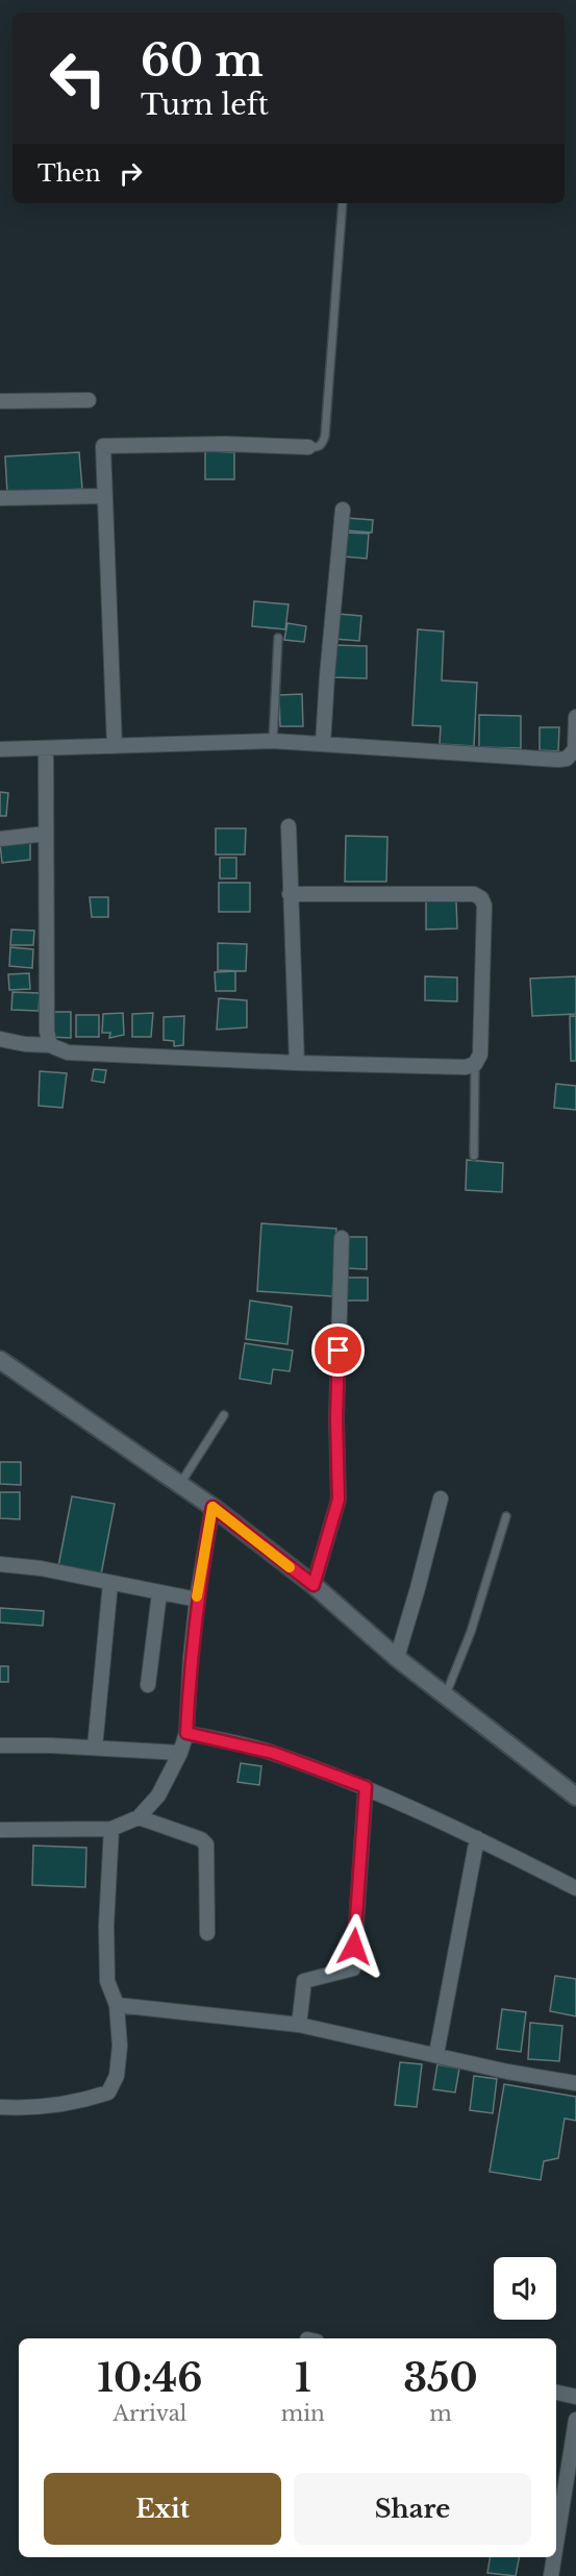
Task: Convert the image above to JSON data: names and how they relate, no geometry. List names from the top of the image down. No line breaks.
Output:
{"page":{"turn":["60 m","Turn left"],"then":"Then","eta":["10:46","Arrival","1","min","350","m"],"buttons":["Exit","Share"]}}
